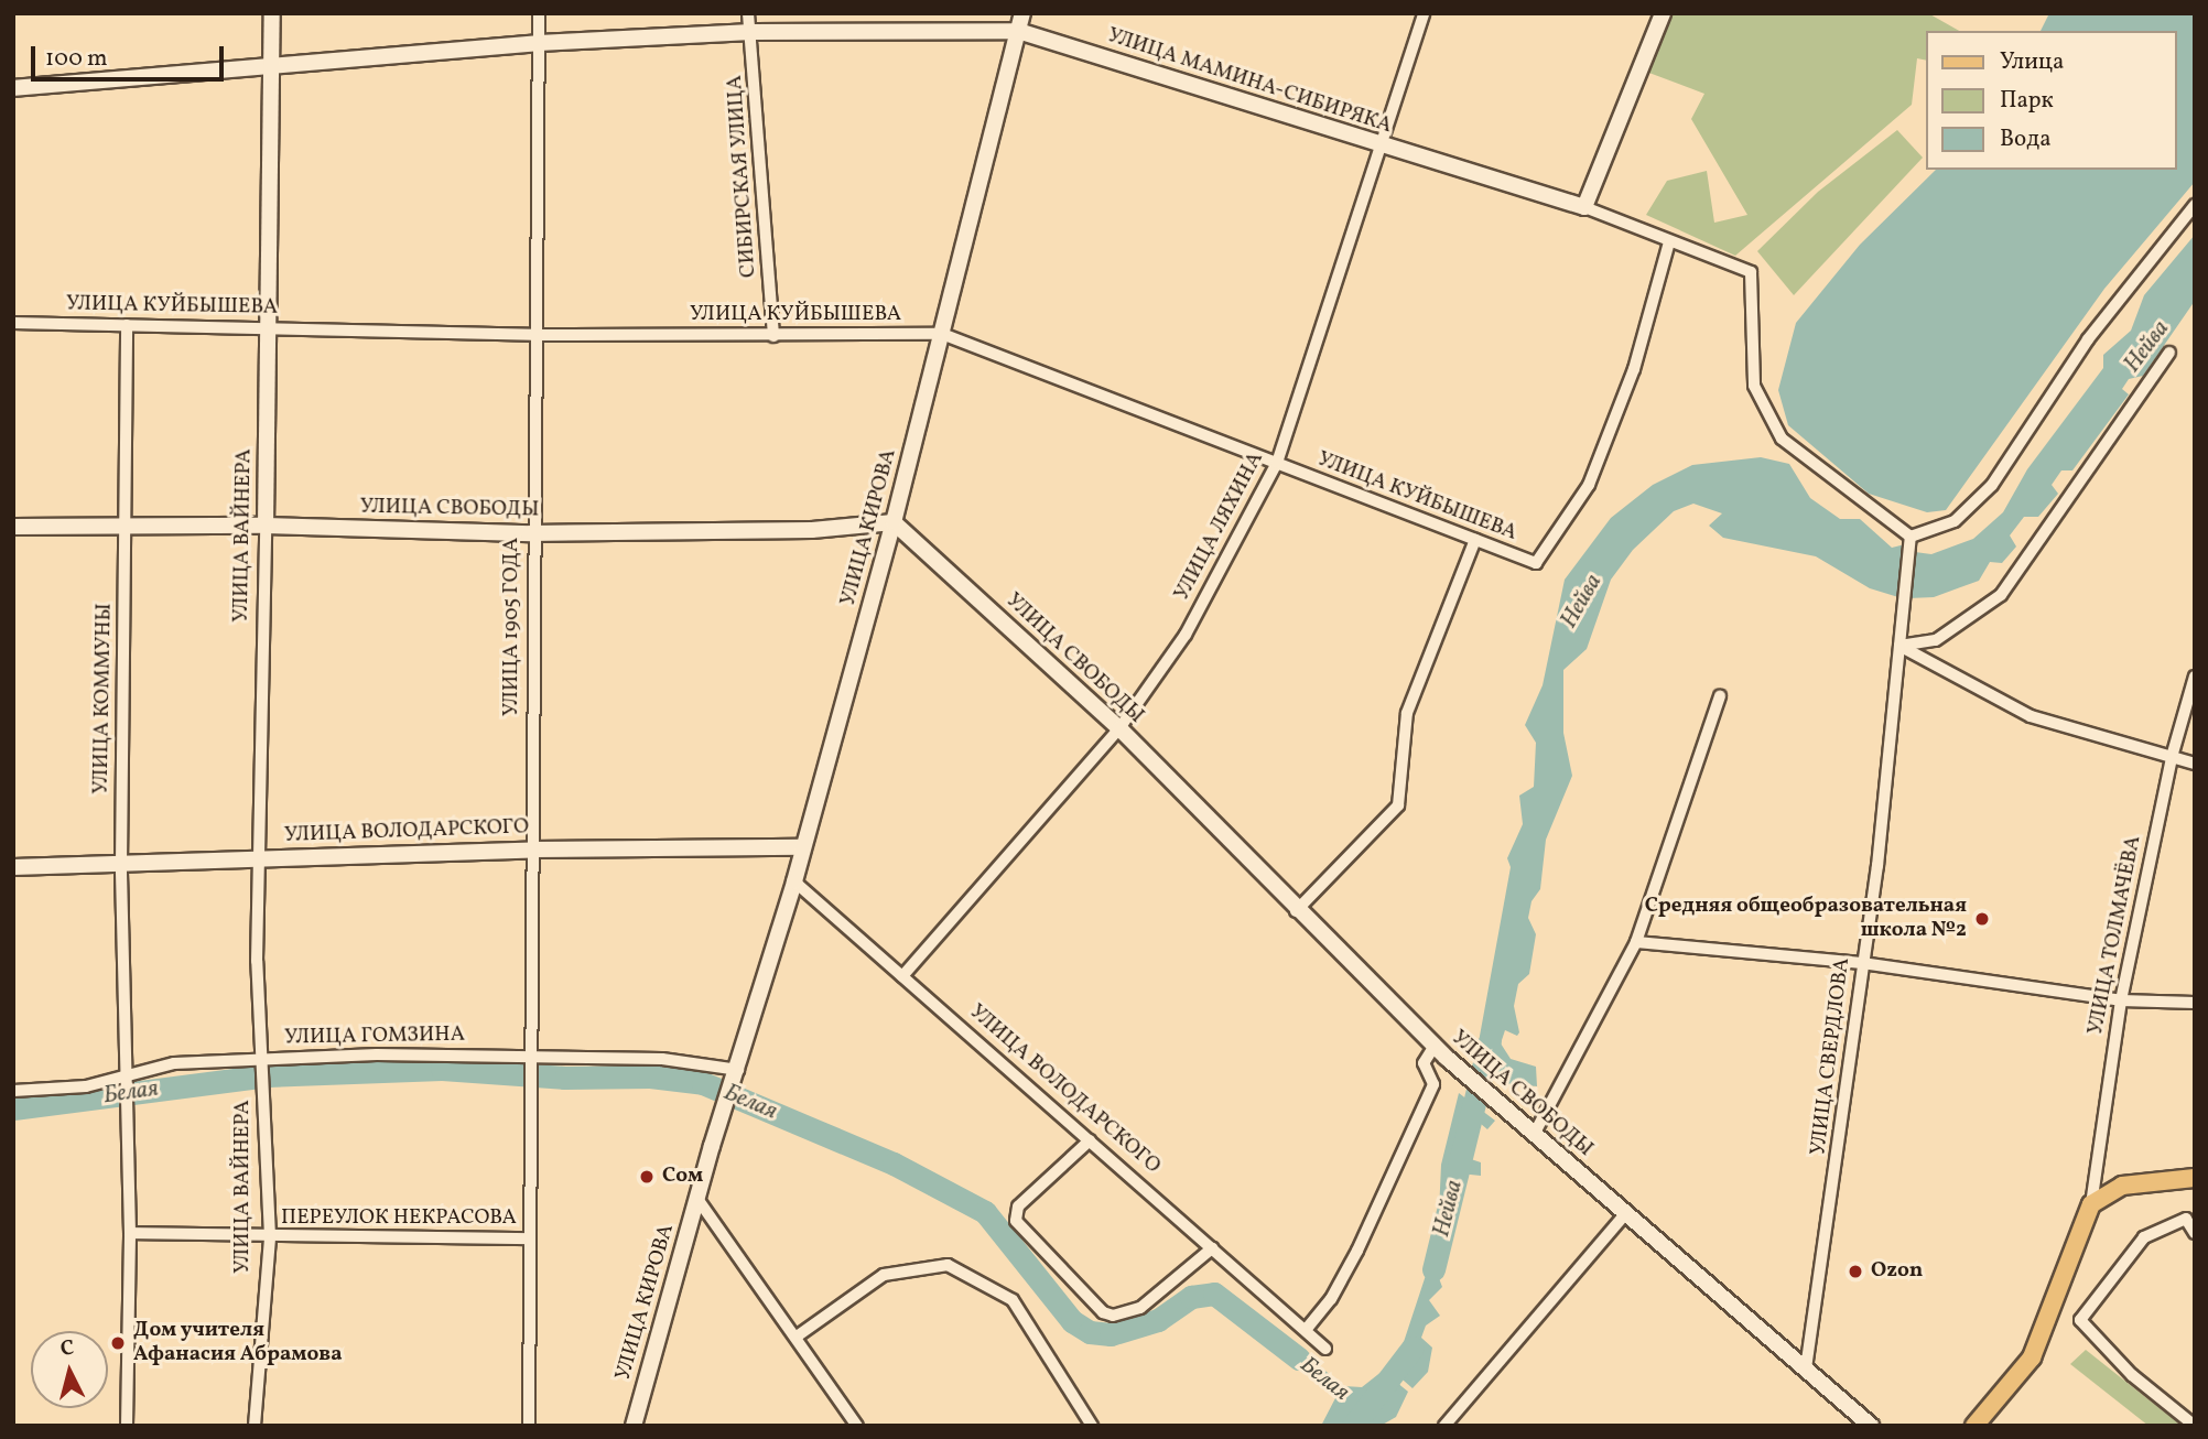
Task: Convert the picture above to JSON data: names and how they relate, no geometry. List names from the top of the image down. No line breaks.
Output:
{"streets":{"main road":["УЛИЦА МАМИНА-СИБИРЯКА","УЛИЦА СВОБОДЫ","УЛИЦА КИРОВА","УЛИЦА ВАЙНЕРА","УЛИЦА ВОЛОДАРСКОГО"],"street":["СИБИРСКАЯ УЛИЦА","УЛИЦА КУЙБЫШЕВА","УЛИЦА ЛЯХИНА","УЛИЦА 1905 ГОДА","УЛИЦА КОММУНЫ","УЛИЦА ТОЛМАЧЁВА","УЛИЦА ГОМЗИНА","УЛИЦА СВЕРДЛОВА","ПЕРЕУЛОК НЕКРАСОВА"]},"crossings":[["УЛИЦА МАМИНА-СИБИРЯКА","СИБИРСКАЯ УЛИЦА"],["УЛИЦА МАМИНА-СИБИРЯКА","УЛИЦА КУЙБЫШЕВА"],["УЛИЦА МАМИНА-СИБИРЯКА","УЛИЦА ЛЯХИНА"],["УЛИЦА МАМИНА-СИБИРЯКА","УЛИЦА КИРОВА"],["УЛИЦА МАМИНА-СИБИРЯКА","УЛИЦА ВАЙНЕРА"],["УЛИЦА МАМИНА-СИБИРЯКА","УЛИЦА 1905 ГОДА"],["УЛИЦА МАМИНА-СИБИРЯКА","УЛИЦА СВЕРДЛОВА"],["СИБИРСКАЯ УЛИЦА","УЛИЦА КУЙБЫШЕВА"],["УЛИЦА КУЙБЫШЕВА","УЛИЦА ЛЯХИНА"],["УЛИЦА КУЙБЫШЕВА","УЛИЦА КИРОВА"],["УЛИЦА КУЙБЫШЕВА","УЛИЦА ВАЙНЕРА"],["УЛИЦА КУЙБЫШЕВА","УЛИЦА 1905 ГОДА"],["УЛИЦА КУЙБЫШЕВА","УЛИЦА КОММУНЫ"],["УЛИЦА СВОБОДЫ","УЛИЦА ЛЯХИНА"],["УЛИЦА СВОБОДЫ","УЛИЦА КИРОВА"],["УЛИЦА СВОБОДЫ","УЛИЦА ВАЙНЕРА"],["УЛИЦА СВОБОДЫ","УЛИЦА 1905 ГОДА"],["УЛИЦА СВОБОДЫ","УЛИЦА КОММУНЫ"],["УЛИЦА СВОБОДЫ","УЛИЦА СВЕРДЛОВА"],["УЛИЦА ЛЯХИНА","УЛИЦА ВОЛОДАРСКОГО"],["УЛИЦА КИРОВА","УЛИЦА ВОЛОДАРСКОГО"],["УЛИЦА КИРОВА","УЛИЦА ГОМЗИНА"],["УЛИЦА ВАЙНЕРА","УЛИЦА ВОЛОДАРСКОГО"],["УЛИЦА ВАЙНЕРА","УЛИЦА ГОМЗИНА"],["УЛИЦА ВАЙНЕРА","ПЕРЕУЛОК НЕКРАСОВА"],["УЛИЦА 1905 ГОДА","УЛИЦА ВОЛОДАРСКОГО"],["УЛИЦА 1905 ГОДА","УЛИЦА ГОМЗИНА"],["УЛИЦА 1905 ГОДА","ПЕРЕУЛОК НЕКРАСОВА"],["УЛИЦА КОММУНЫ","УЛИЦА ВОЛОДАРСКОГО"],["УЛИЦА КОММУНЫ","УЛИЦА ГОМЗИНА"],["УЛИЦА КОММУНЫ","ПЕРЕУЛОК НЕКРАСОВА"]],"water":["Нейва","Белая"],"places":["Средняя общеобразовательная школа №2","Сом","Ozon","Дом учителя Афанасия Абрамова"],"legend":["Улица","Парк","Вода"],"scale_bar":"100 m","north":"top"}
